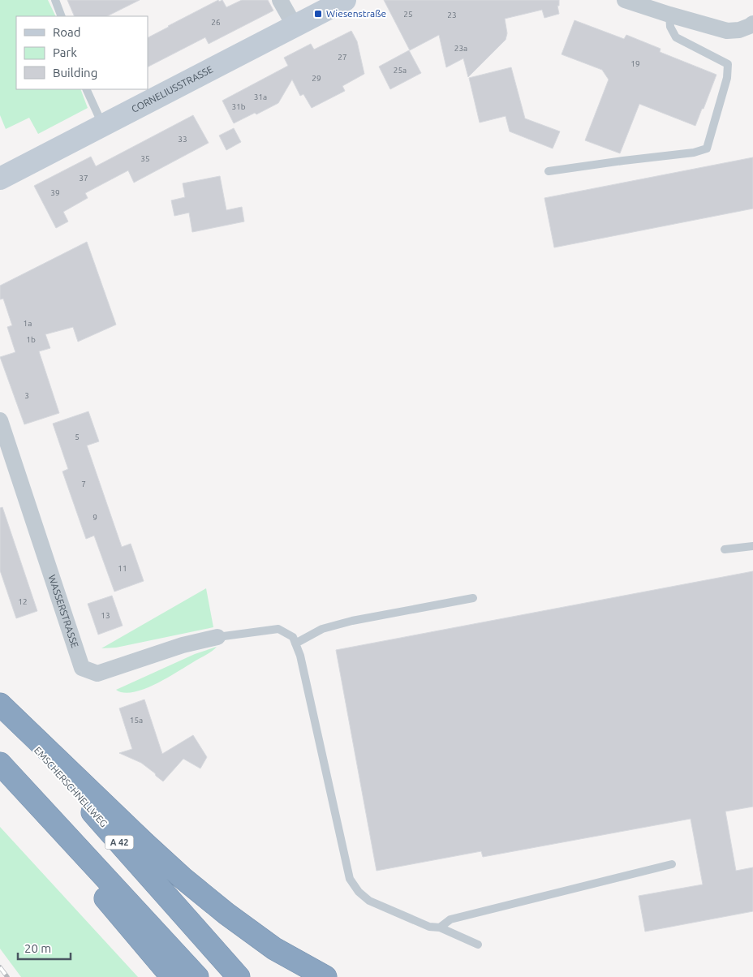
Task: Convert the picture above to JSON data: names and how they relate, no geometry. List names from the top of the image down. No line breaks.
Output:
{"streets":{"highway":["EMSCHERSCHNELLWEG","A 42"],"main road":["CORNELIUSSTRASSE"],"street":["WASSERSTRASSE"]},"places":{"transit":["Wiesenstraße"]},"house_numbers":["25","23","26","23a","27","19","25a","29","31a","31b","33","35","37","39","1a","1b","3","5","7","9","11","12","13","15a"],"legend":["Road","Park","Building"],"scale_bar":"20 m"}
